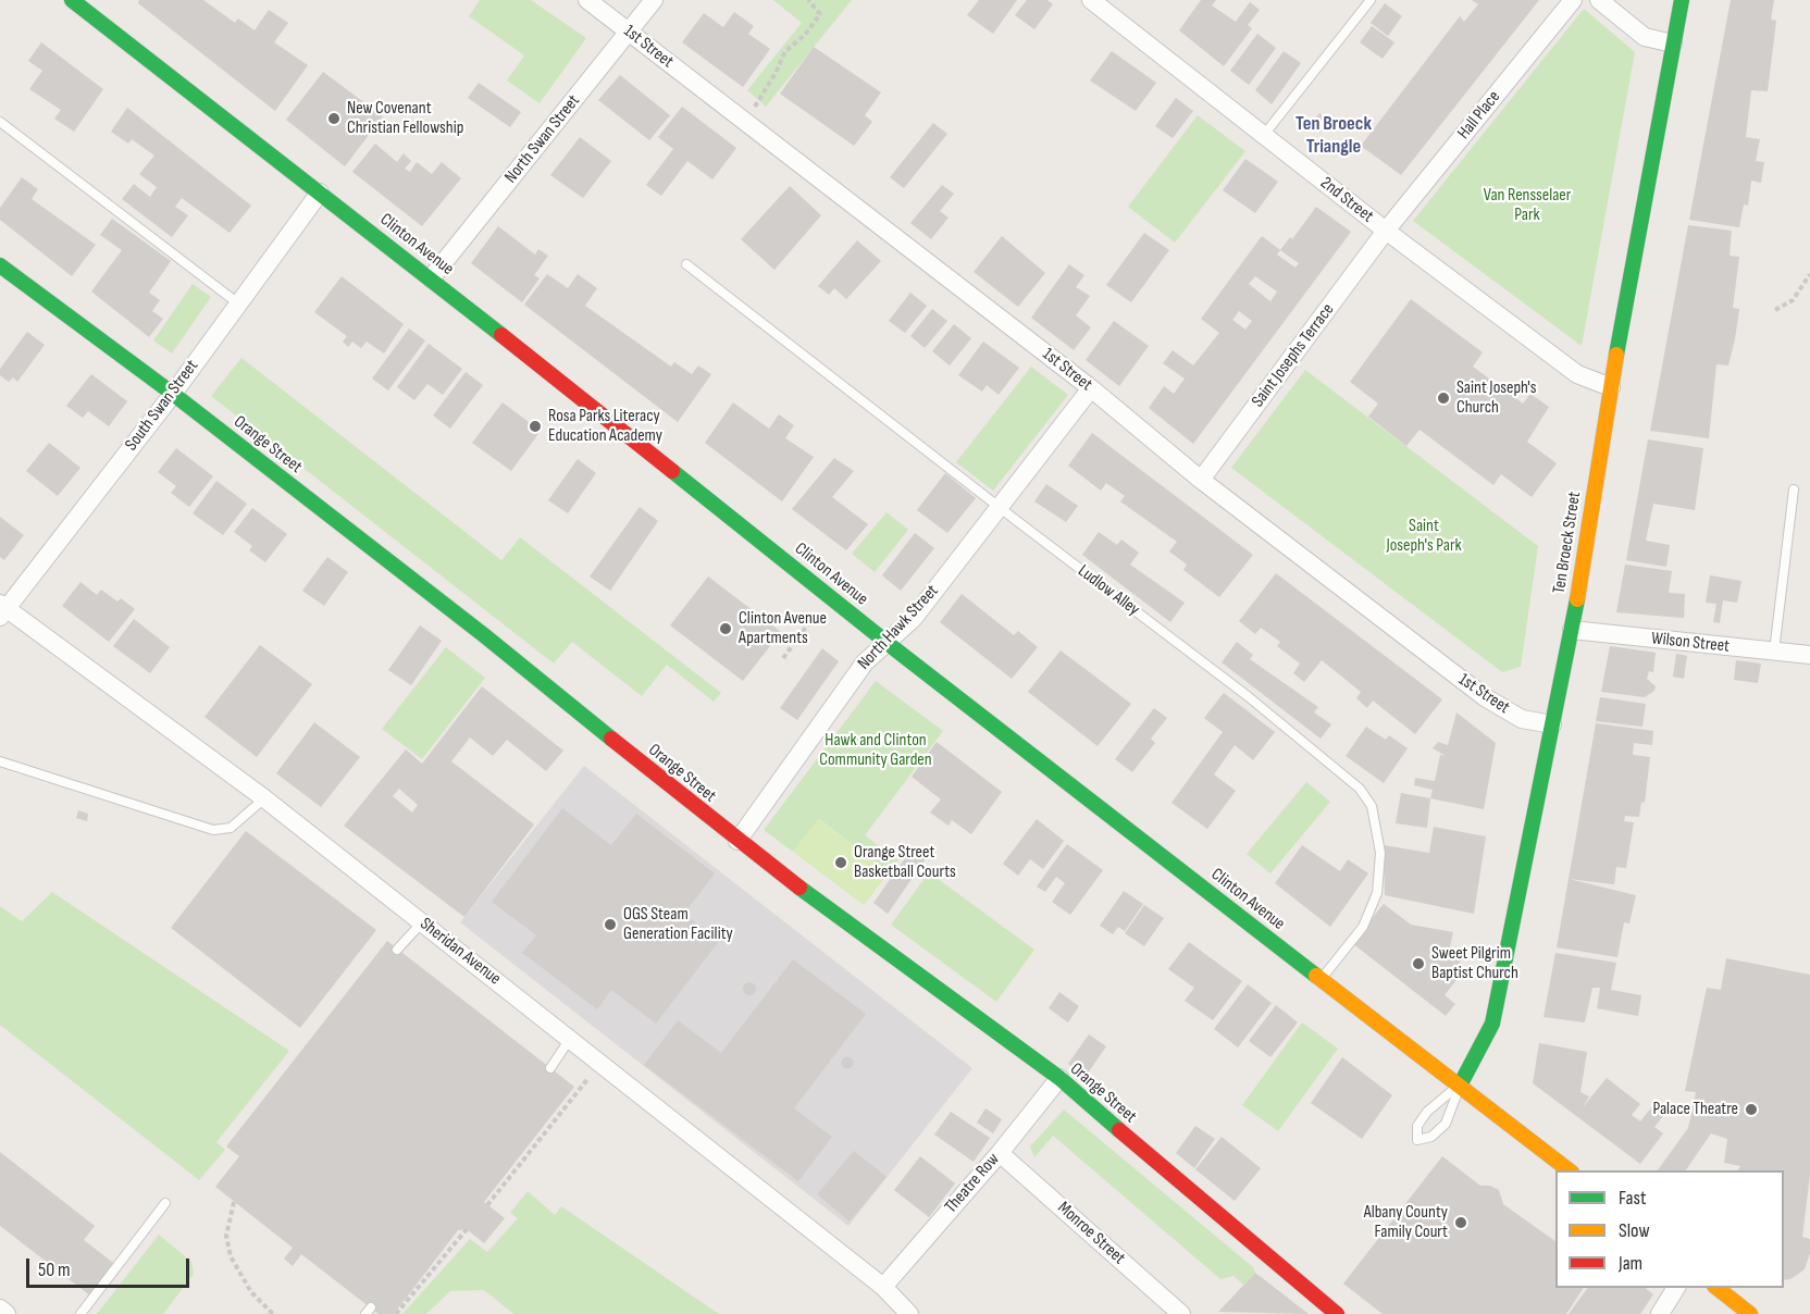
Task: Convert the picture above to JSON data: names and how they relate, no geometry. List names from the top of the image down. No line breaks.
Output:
{"streets":{"street":["1st Street","Hall Place","North Swan Street","2nd Street","Clinton Avenue","Saint Josephs Terrace","South Swan Street","Orange Street","Ten Broeck Street","North Hawk Street","Wilson Street","Sheridan Avenue","Theatre Row","Monroe Street"],"lane":["Ludlow Alley"]},"crossings":[["1st Street","North Swan Street"],["1st Street","Saint Josephs Terrace"],["1st Street","Ten Broeck Street"],["1st Street","North Hawk Street"],["Hall Place","2nd Street"],["Hall Place","Saint Josephs Terrace"],["North Swan Street","Clinton Avenue"],["2nd Street","Saint Josephs Terrace"],["2nd Street","Ten Broeck Street"],["Clinton Avenue","South Swan Street"],["Clinton Avenue","Ten Broeck Street"],["Clinton Avenue","Ludlow Alley"],["Clinton Avenue","North Hawk Street"],["South Swan Street","Orange Street"],["South Swan Street","Sheridan Avenue"],["Orange Street","North Hawk Street"],["Orange Street","Theatre Row"],["Ten Broeck Street","Wilson Street"],["Ludlow Alley","North Hawk Street"],["Sheridan Avenue","Theatre Row"],["Theatre Row","Monroe Street"]],"districts":["Ten Broeck Triangle"],"parks":["Van Rensselaer Park","Saint Joseph's Park","Hawk and Clinton Community Garden"],"places":["New Covenant Christian Fellowship","Saint Joseph's Church","Rosa Parks Literacy Education Academy","Clinton Avenue Apartments","Orange Street Basketball Courts","OGS Steam Generation Facility","Sweet Pilgrim Baptist Church","Palace Theatre","Albany County Family Court"],"legend":["Fast","Slow","Jam"],"scale_bar":"50 m"}
